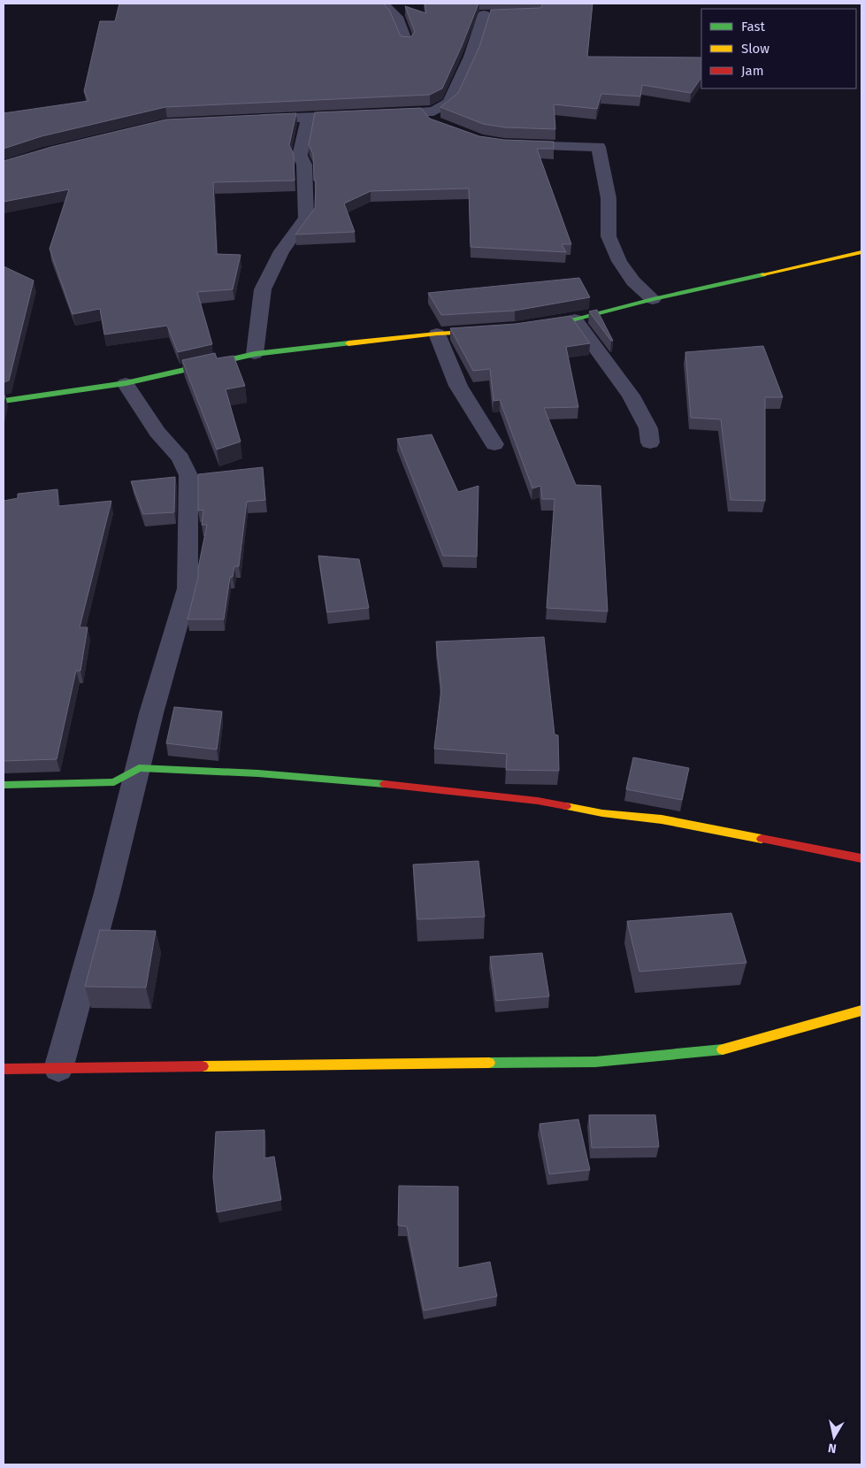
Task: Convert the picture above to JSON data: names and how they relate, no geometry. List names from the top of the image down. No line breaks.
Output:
{"legend":["Fast","Slow","Jam"],"north":"bottom"}
